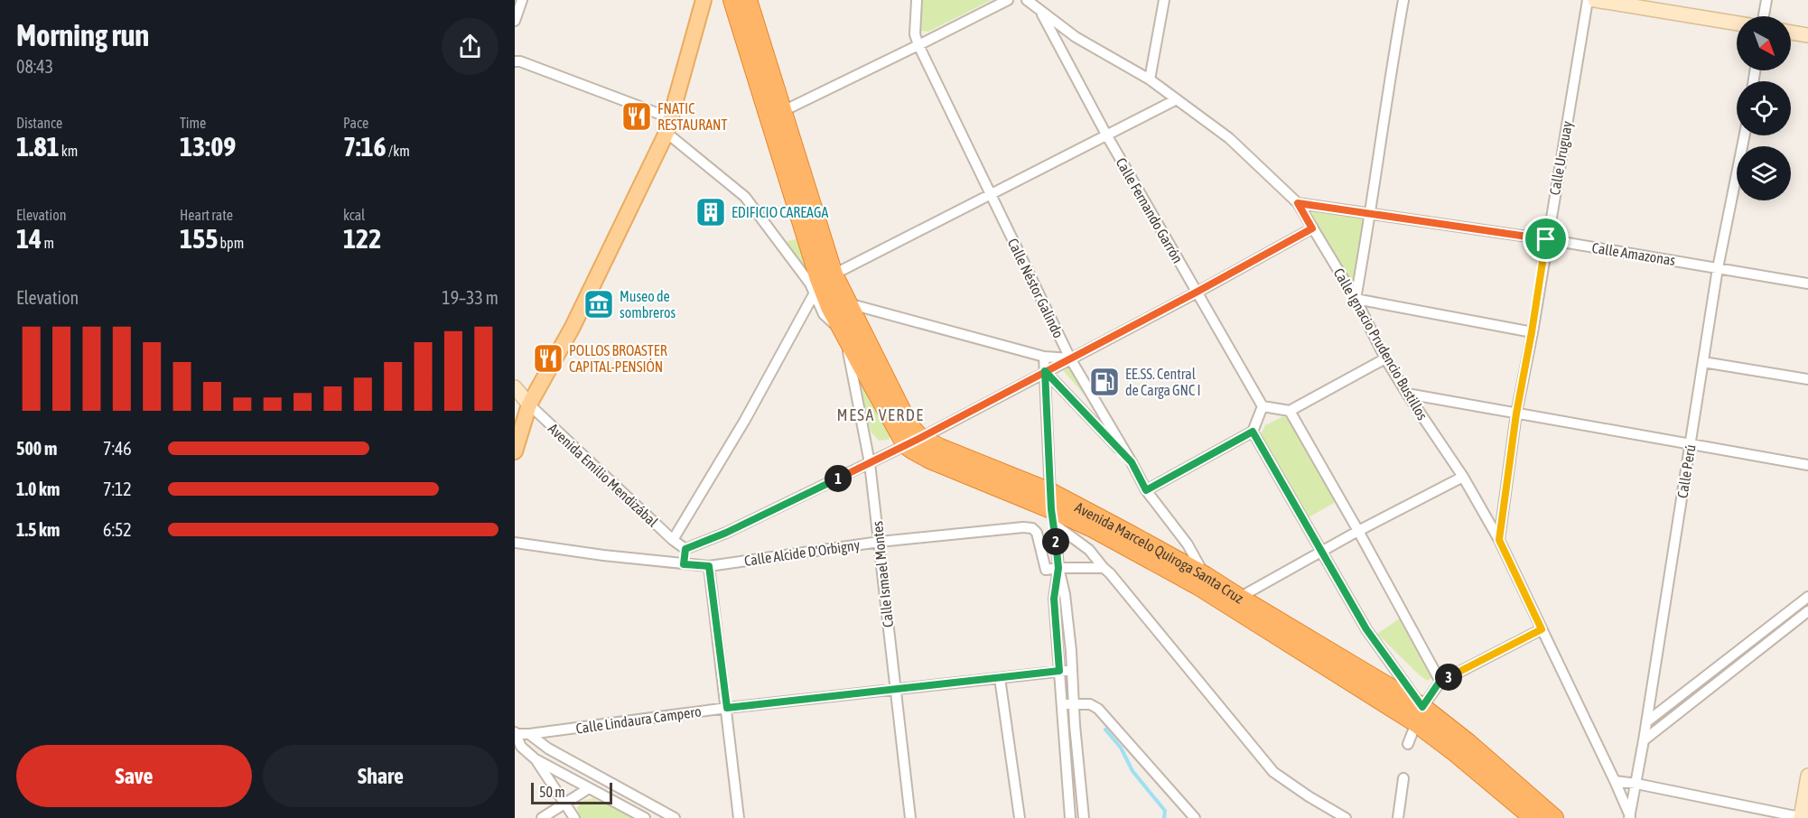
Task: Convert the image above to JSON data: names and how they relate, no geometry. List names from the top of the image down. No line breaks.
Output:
{"streets":{"highway":["Avenida Marcelo Quiroga Santa Cruz"],"main road":["Avenida Emilio Mendizábal"],"street":["Calle Uruguay","Calle Fernando Garrón","Calle Amazonas","Calle Néstor Galindo","Calle Ignacio Prudencio Bustillos","Calle Perú","Calle Alcide D'Orbigny","Calle Ismael Montes","Calle Lindaura Campero"]},"crossings":[["Calle Uruguay","Calle Amazonas"],["Calle Uruguay","Calle Ignacio Prudencio Bustillos"],["Calle Fernando Garrón","Calle Ignacio Prudencio Bustillos"],["Calle Amazonas","Calle Ignacio Prudencio Bustillos"],["Calle Amazonas","Calle Perú"],["Calle Néstor Galindo","Avenida Marcelo Quiroga Santa Cruz"],["Calle Ignacio Prudencio Bustillos","Calle Perú"],["Calle Alcide D'Orbigny","Calle Ismael Montes"],["Avenida Marcelo Quiroga Santa Cruz","Calle Ismael Montes"],["Calle Ismael Montes","Calle Lindaura Campero"]],"districts":["MESA VERDE"],"places":{"restaurant":["FNATIC RESTAURANT","POLLOS BROASTER CAPITAL-PENSIÓN"],"building":["EDIFICIO CAREAGA"],"museum":["Museo de sombreros"],"fuel station":["EE.SS. Central de Carga GNC I"]},"scale_bar":"50 m","north":"bottom right","page":{"heading":["Morning run","08:43"],"stats":[["Distance","1.81 km"],["Time","13:09"],["Pace","7:16 /km"],["Elevation","14 m"],["Heart rate","155 bpm"],["kcal","122"]],"chart":["Elevation","19–33 m"],"list":[{"name":"500 m","note":"7:46"},{"name":"1.0 km","note":"7:12"},{"name":"1.5 km","note":"6:52"}],"pins":["1","2","3"],"buttons":["Save","Share"],"scale":"50 m"}}
